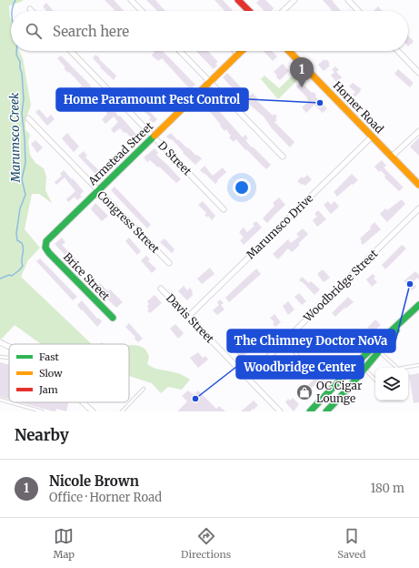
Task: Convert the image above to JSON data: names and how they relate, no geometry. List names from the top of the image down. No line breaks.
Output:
{"streets":{"main road":["Horner Road","Armstead Street","Brice Street"],"street":["D Street","Congress Street","Marumsco Drive","Woodbridge Street","Davis Street"]},"crossings":[["Horner Road","Marumsco Drive"],["Armstead Street","D Street"],["Armstead Street","Congress Street"],["Armstead Street","Brice Street"],["Marumsco Drive","Davis Street"],["Woodbridge Street","Davis Street"]],"water":["Marumsco Creek"],"places":{"other":["Home Paramount Pest Control","The Chimney Doctor NoVa","Woodbridge Center"],"shop":["OC Cigar Lounge"]},"legend":["Fast","Slow","Jam"],"page":{"search":"Search here","pins":"1","heading":"Nearby","list":[{"mark":"1","name":"Nicole Brown","note":"Office · Horner Road","value":"180 m"}],"nav":["Map","Directions","Saved"]}}
